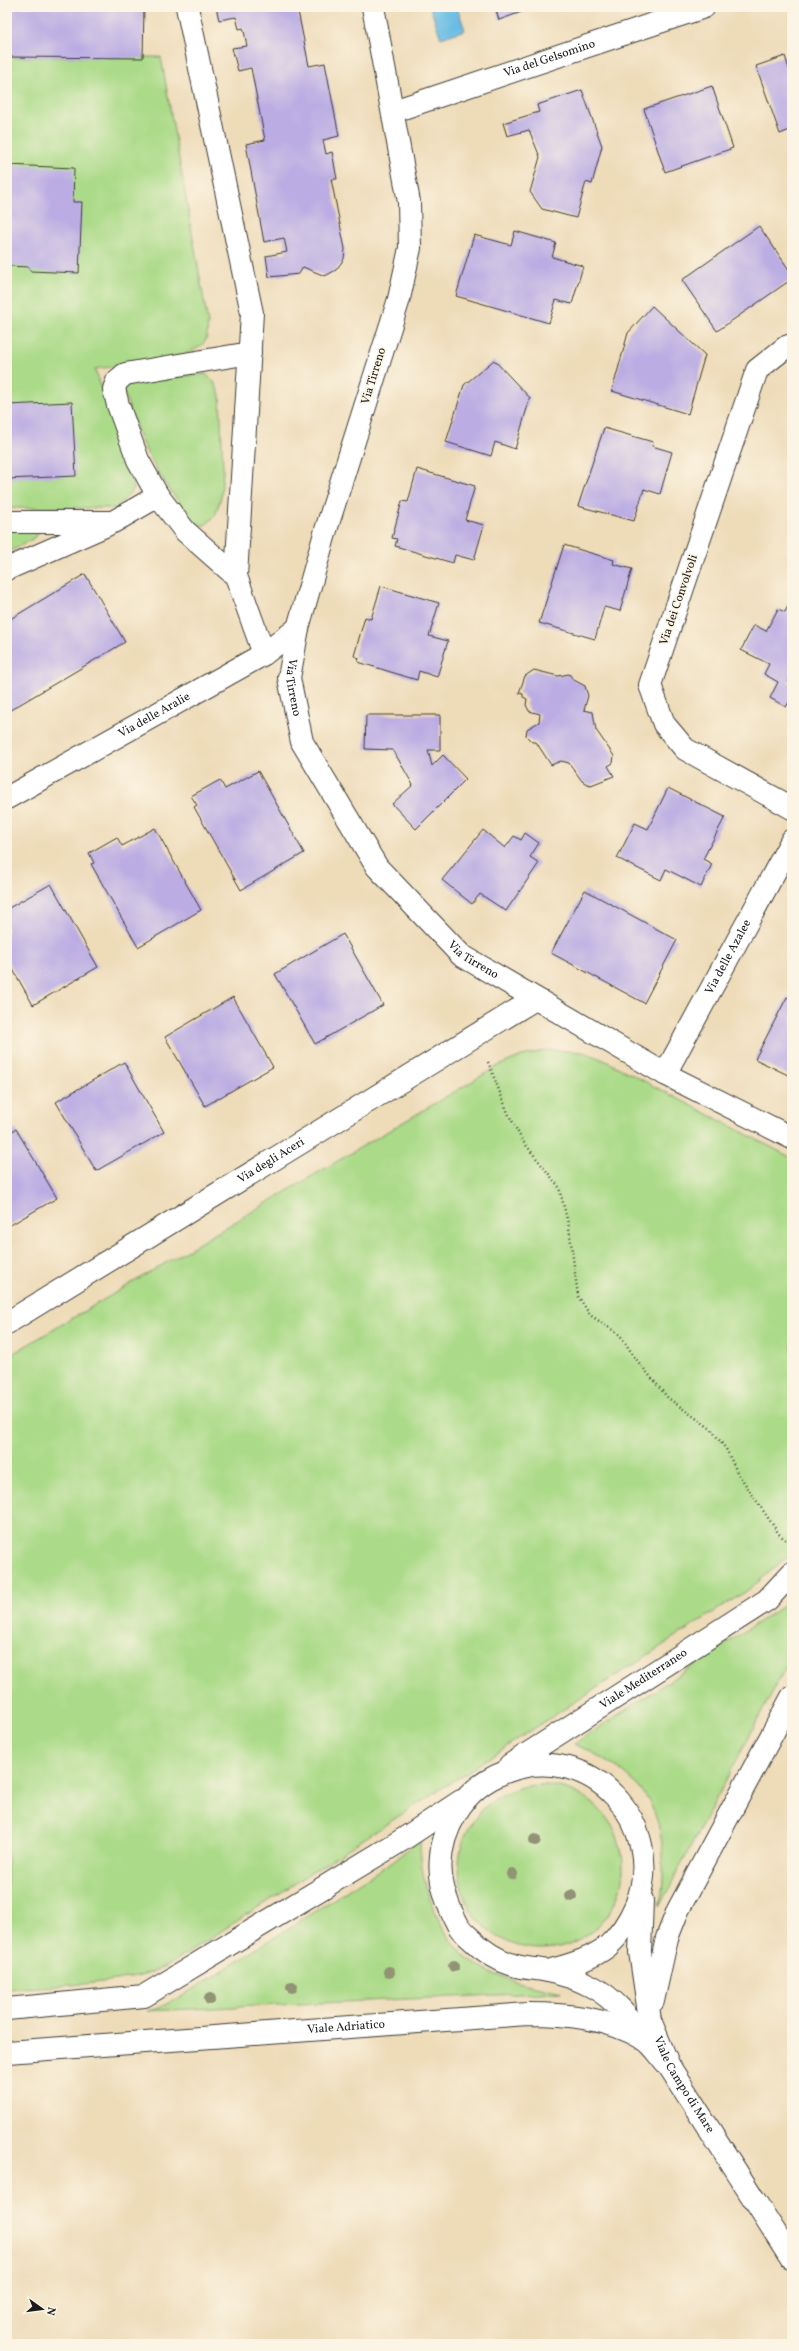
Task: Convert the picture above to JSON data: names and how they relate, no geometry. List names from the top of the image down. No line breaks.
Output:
{"streets":{"street":["Via del Gelsomino","Via Tirreno","Via dei Convolvoli","Via delle Aralie","Via delle Azalee","Via degli Aceri","Viale Mediterraneo","Viale Adriatico","Viale Campo di Mare"]},"crossings":[["Via del Gelsomino","Via Tirreno"],["Via Tirreno","Via delle Aralie"],["Via Tirreno","Via delle Azalee"],["Via Tirreno","Via degli Aceri"],["Viale Mediterraneo","Viale Campo di Mare"],["Viale Adriatico","Viale Campo di Mare"]],"north":"right"}
